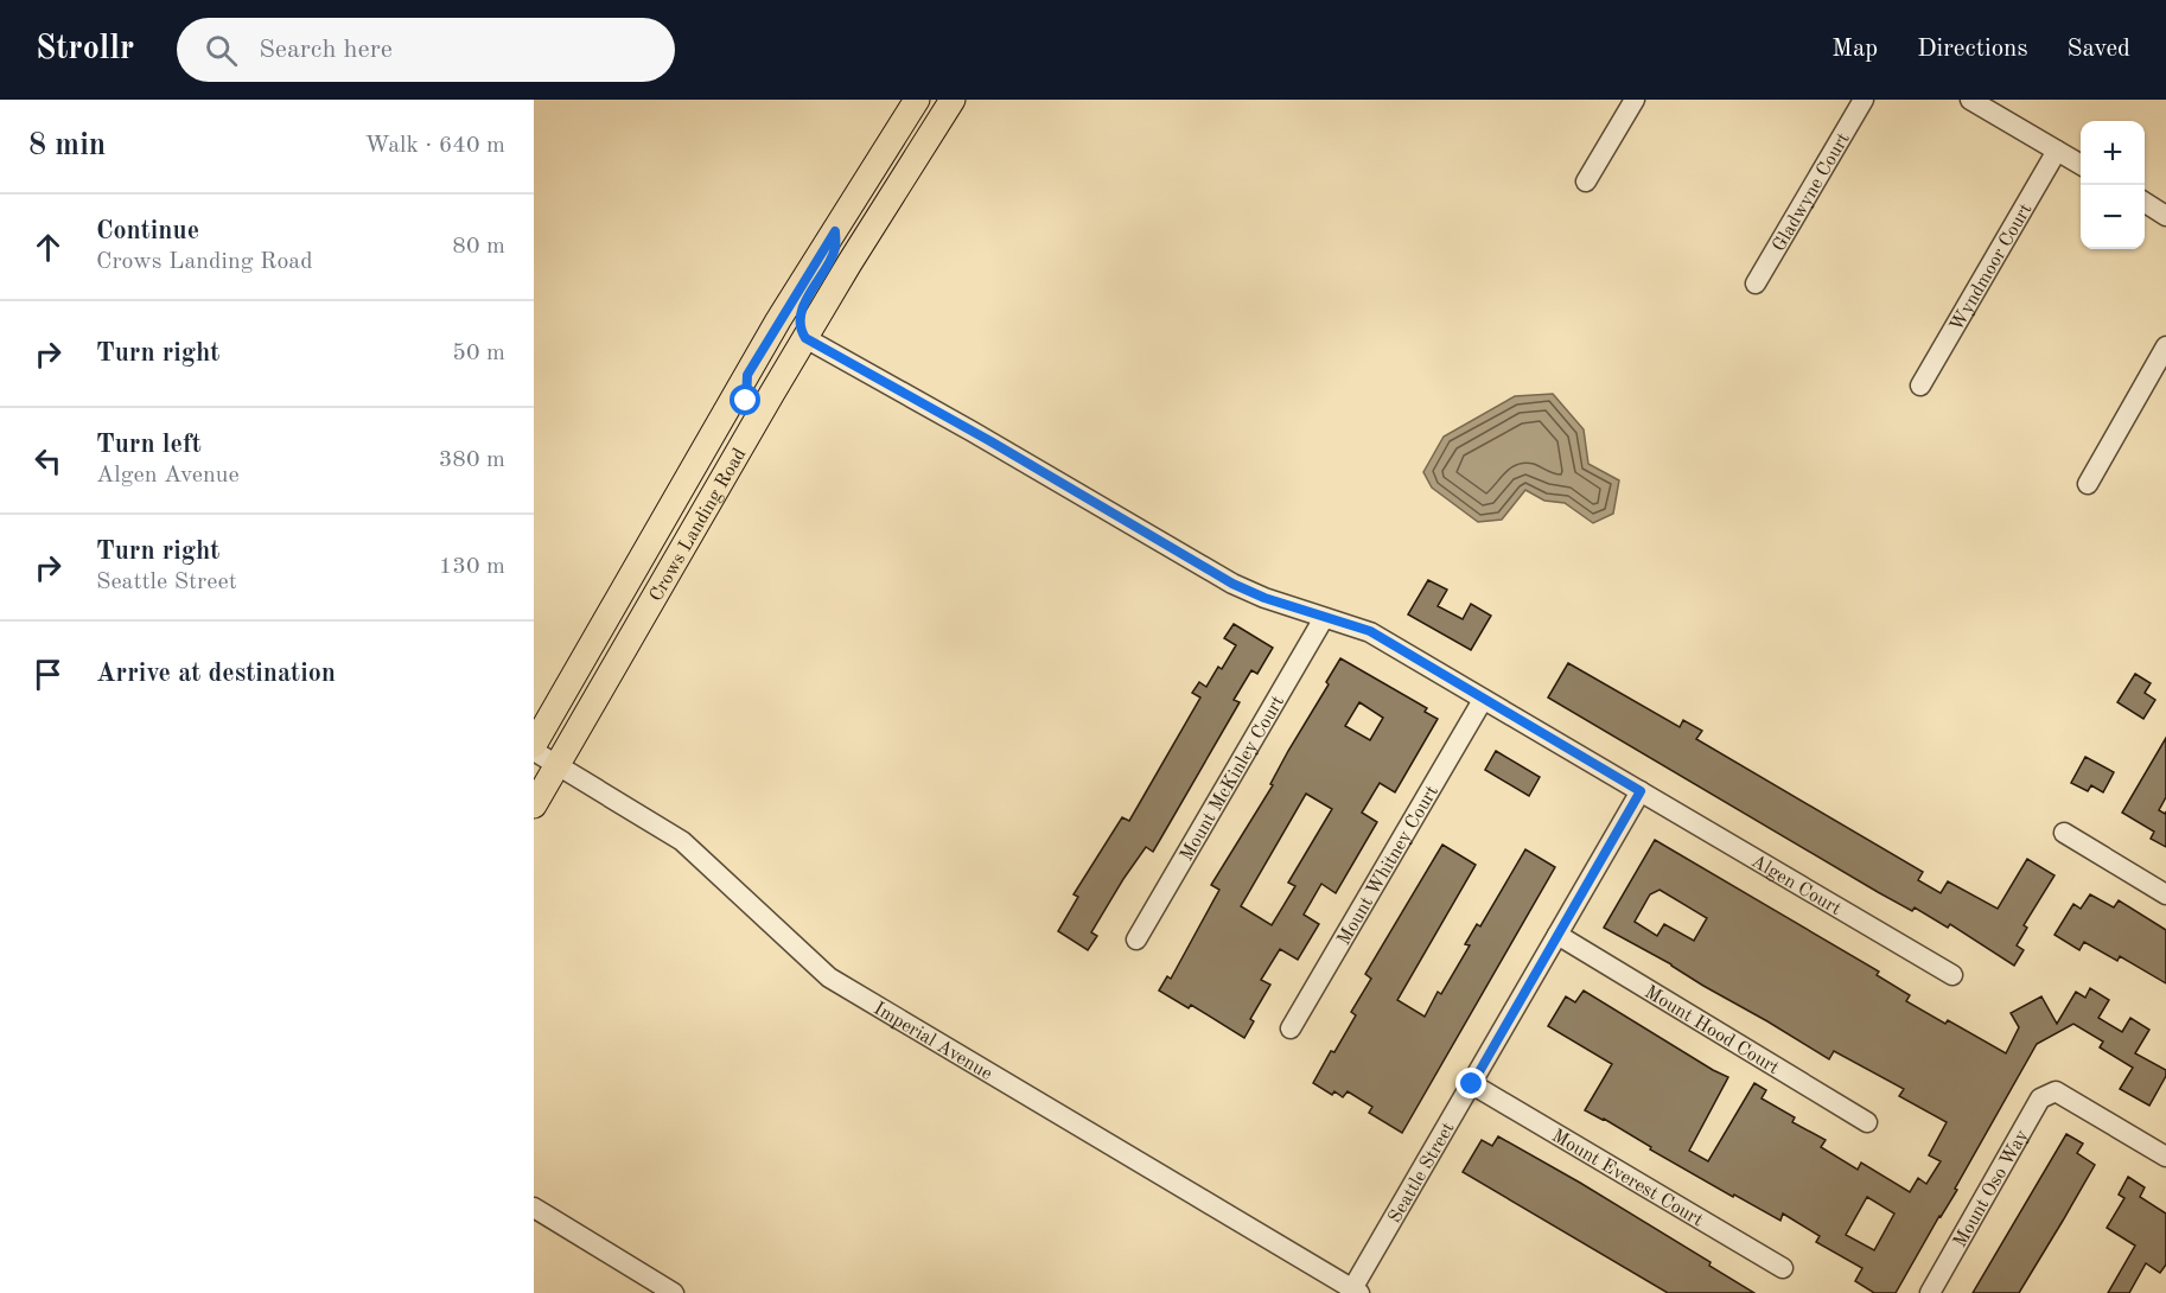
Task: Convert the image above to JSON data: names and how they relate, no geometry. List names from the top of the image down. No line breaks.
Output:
{"streets":{"main road":["Crows Landing Road"],"street":["Gladwyne Court","Wyndmoor Court","Mount McKinley Court","Mount Whitney Court","Algen Court","Mount Hood Court","Imperial Avenue","Seattle Street","Mount Everest Court","Mount Oso Way"]},"crossings":[["Crows Landing Road","Algen Court"],["Crows Landing Road","Imperial Avenue"],["Mount McKinley Court","Algen Court"],["Mount Whitney Court","Algen Court"],["Algen Court","Seattle Street"],["Mount Hood Court","Seattle Street"],["Imperial Avenue","Seattle Street"],["Seattle Street","Mount Everest Court"]],"page":{"header":"Strollr","search":"Search here","nav":["Map","Directions","Saved"],"heading":["8 min","Walk · 640 m"],"map_buttons":["+","−"],"list":[["Continue","Crows Landing Road","80 m"],["Turn right","50 m"],["Turn left","Algen Avenue","380 m"],["Turn right","Seattle Street","130 m"],"Arrive at destination"]}}
